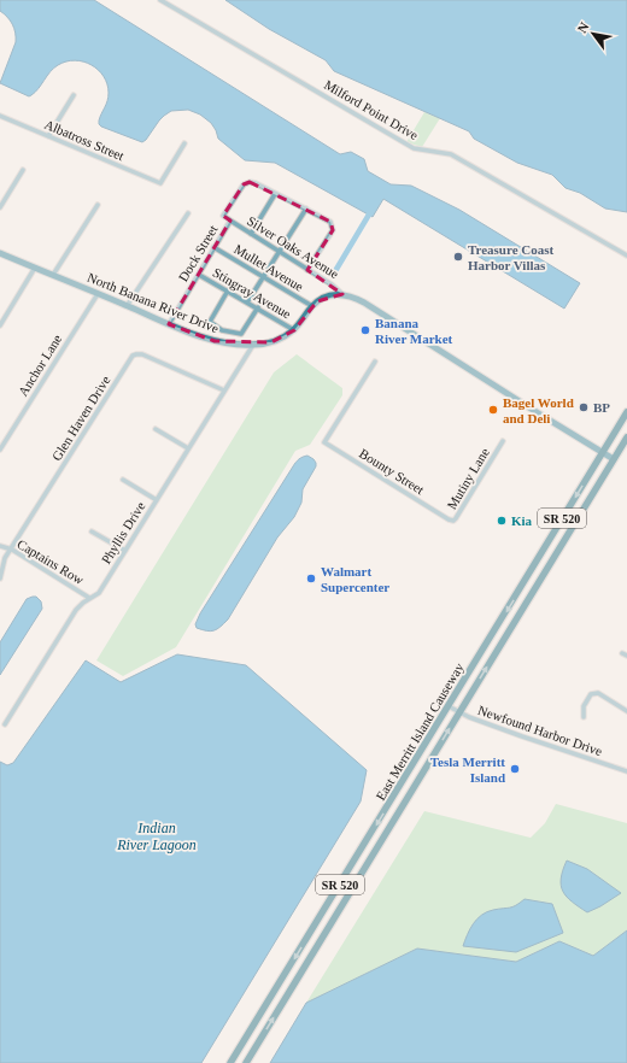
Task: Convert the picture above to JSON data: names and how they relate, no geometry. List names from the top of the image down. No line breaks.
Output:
{"streets":{"main road":["SR 520","East Merritt Island Causeway"],"street":["Milford Point Drive","Albatross Street","Silver Oaks Avenue","Dock Street","Mullet Avenue","Stingray Avenue","North Banana River Drive","Anchor Lane","Glen Haven Drive","Bounty Street","Mutiny Lane","Phyllis Drive","Captains Row","Newfound Harbor Drive"]},"crossings":[["Silver Oaks Avenue","Dock Street"],["Silver Oaks Avenue","North Banana River Drive"],["Dock Street","Mullet Avenue"],["Dock Street","Stingray Avenue"],["Dock Street","North Banana River Drive"],["Mullet Avenue","North Banana River Drive"],["Stingray Avenue","North Banana River Drive"],["North Banana River Drive","Anchor Lane"],["North Banana River Drive","Phyllis Drive"],["Glen Haven Drive","Phyllis Drive"],["Glen Haven Drive","Captains Row"],["Bounty Street","Mutiny Lane"],["Phyllis Drive","Captains Row"],["Newfound Harbor Drive","East Merritt Island Causeway"]],"water":["Indian River Lagoon"],"places":["Treasure Coast Harbor Villas","Banana River Market","BP","Bagel World and Deli","Kia","Walmart Supercenter","Tesla Merritt Island"],"north":"top left"}
